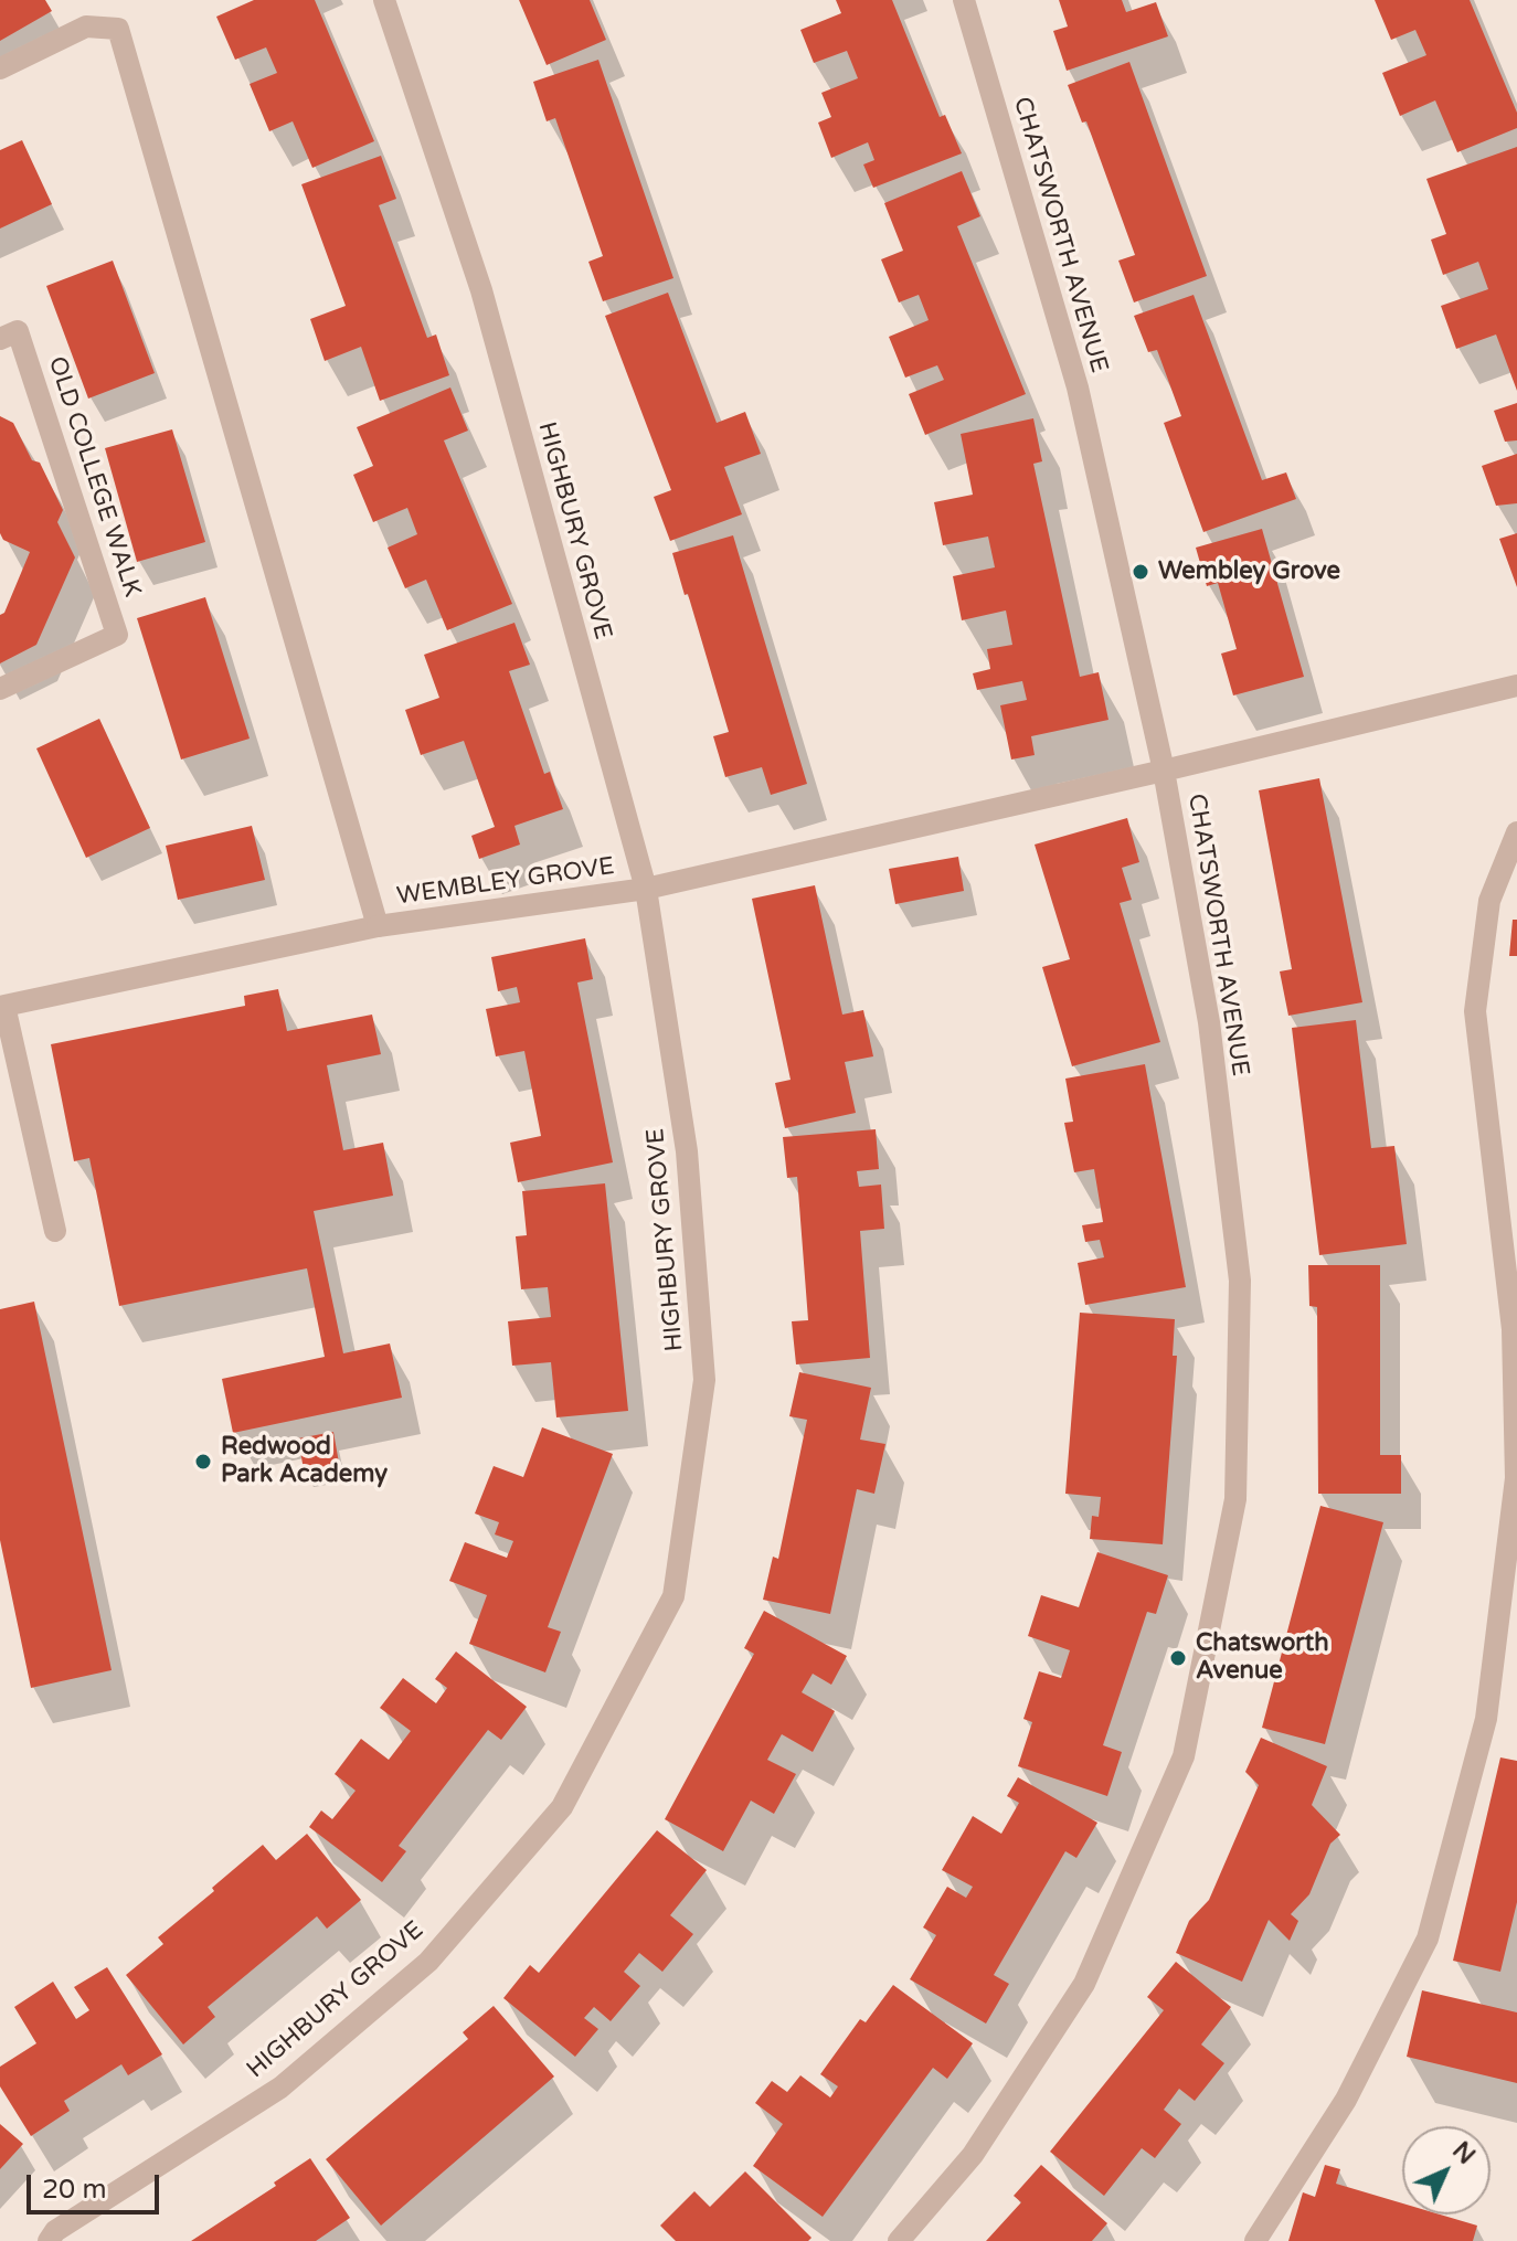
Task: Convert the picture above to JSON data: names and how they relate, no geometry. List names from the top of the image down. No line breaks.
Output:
{"streets":{"street":["CHATSWORTH AVENUE","OLD COLLEGE WALK","HIGHBURY GROVE","WEMBLEY GROVE"]},"crossings":[["CHATSWORTH AVENUE","WEMBLEY GROVE"],["HIGHBURY GROVE","WEMBLEY GROVE"]],"places":["Wembley Grove","Redwood Park Academy","Chatsworth Avenue"],"scale_bar":"20 m","north":"top right"}
